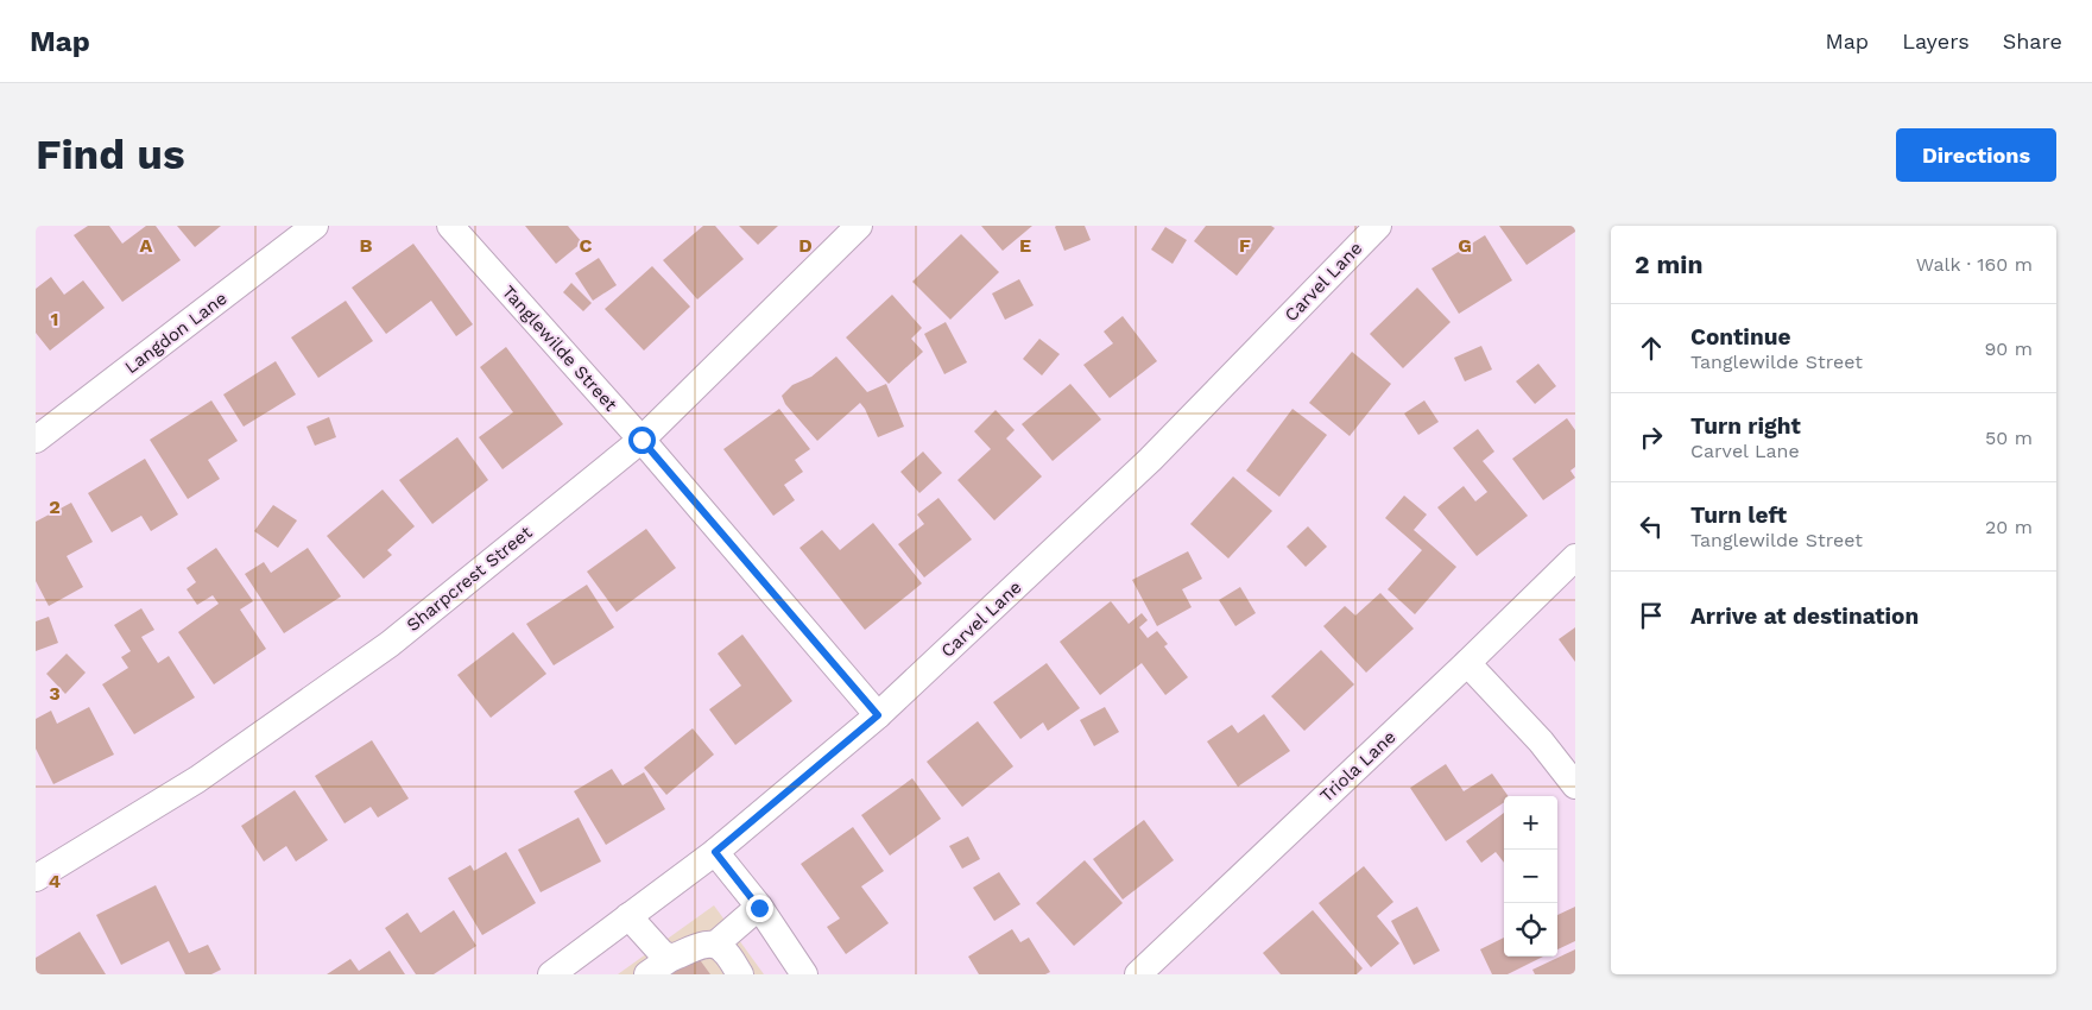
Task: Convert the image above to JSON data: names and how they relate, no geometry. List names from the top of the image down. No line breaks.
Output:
{"streets":{"street":["Carvel Lane","Langdon Lane","Tanglewilde Street","Sharpcrest Street","Triola Lane"]},"crossings":[["Carvel Lane","Tanglewilde Street"],["Tanglewilde Street","Sharpcrest Street"]],"page":{"header":"Map","nav":["Map","Layers","Share"],"buttons":"Directions","title":"Find us","heading":["2 min","Walk · 160 m"],"list":[["Continue","Tanglewilde Street","90 m"],["Turn right","Carvel Lane","50 m"],["Turn left","Tanglewilde Street","20 m"],"Arrive at destination"],"map_buttons":["+","−"]},"grid":{"columns":["A","B","C","D","E","F","G"],"rows":["1","2","3","4"]}}
